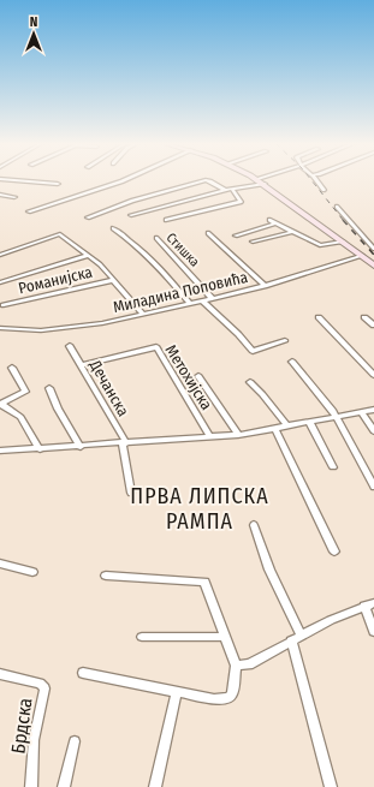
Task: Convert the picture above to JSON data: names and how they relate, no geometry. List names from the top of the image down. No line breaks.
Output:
{"streets":{"street":["Стишка","Романијска","Миладина Поповића","Метохијска","Дечанска","Брдска"]},"crossings":[["Стишка","Миладина Поповића"],["Романијска","Миладина Поповића"],["Метохијска","Дечанска"]],"districts":["ПРВА ЛИПСКА РАМПА"],"north":"top"}
